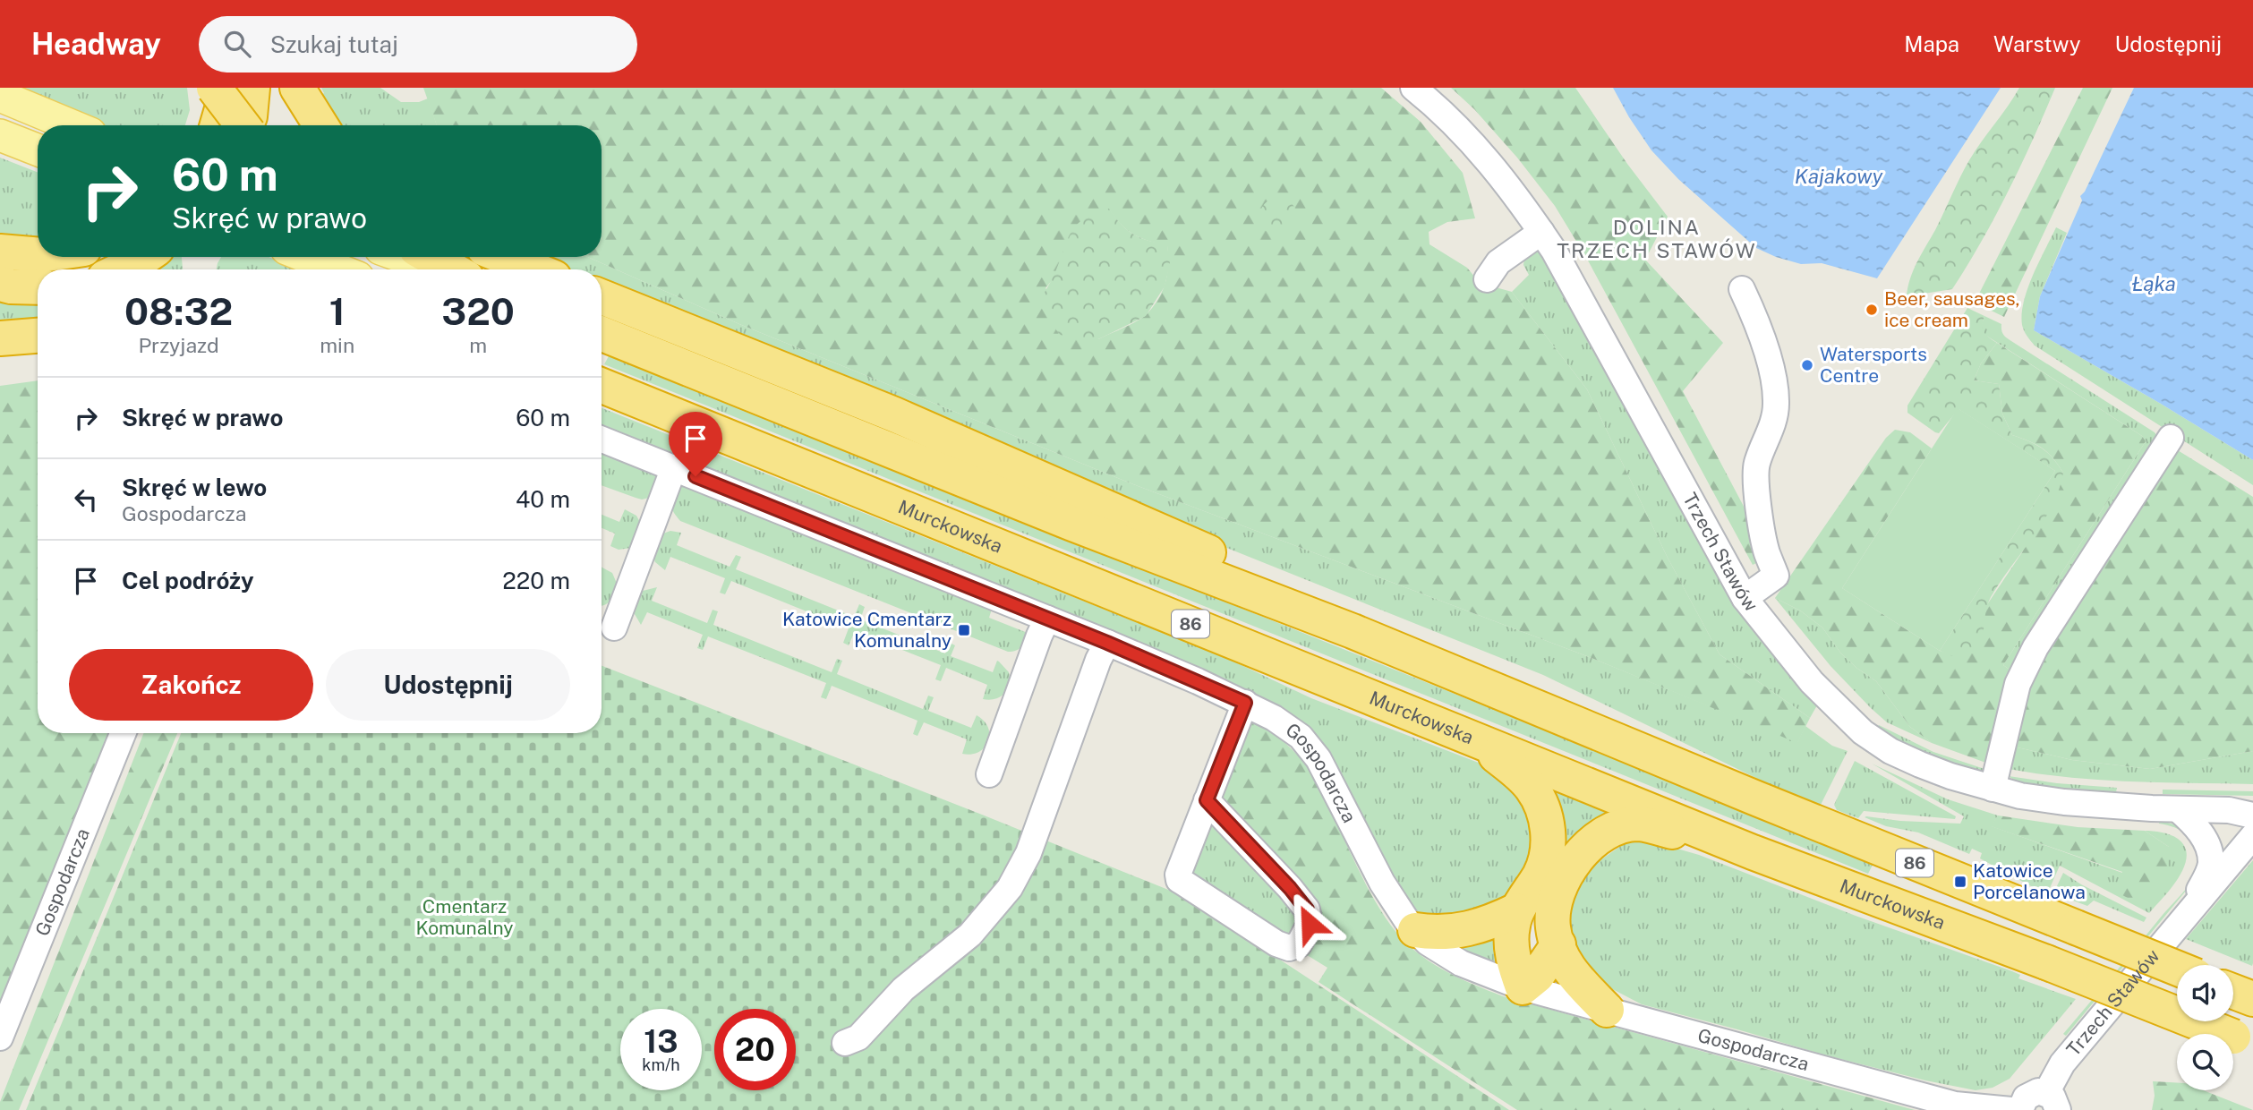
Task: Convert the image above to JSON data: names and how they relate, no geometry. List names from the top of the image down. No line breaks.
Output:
{"streets":{"highway":["Murckowska","86"],"street":["Trzech Stawów","Gospodarcza"]},"districts":["DOLINA TRZECH STAWÓW"],"water":["Kajakowy","Łąka"],"parks":["Cmentarz Komunalny"],"places":{"other":["Beer, sausages, ice cream","Watersports Centre"],"transit":["Katowice Cmentarz Komunalny","Katowice Porcelanowa"]},"page":{"header":"Headway","search":"Szukaj tutaj","nav":["Mapa","Warstwy","Udostępnij"],"turn":["60 m","Skręć w prawo"],"eta":["08:32","Przyjazd","1","min","320","m"],"list":[{"name":"Skręć w prawo","value":"60 m"},{"name":"Skręć w lewo","note":"Gospodarcza","value":"40 m"},{"name":"Cel podróży","value":"220 m"}],"buttons":["Zakończ","Udostępnij"],"speed":"13 km/h","limit":"20"}}
